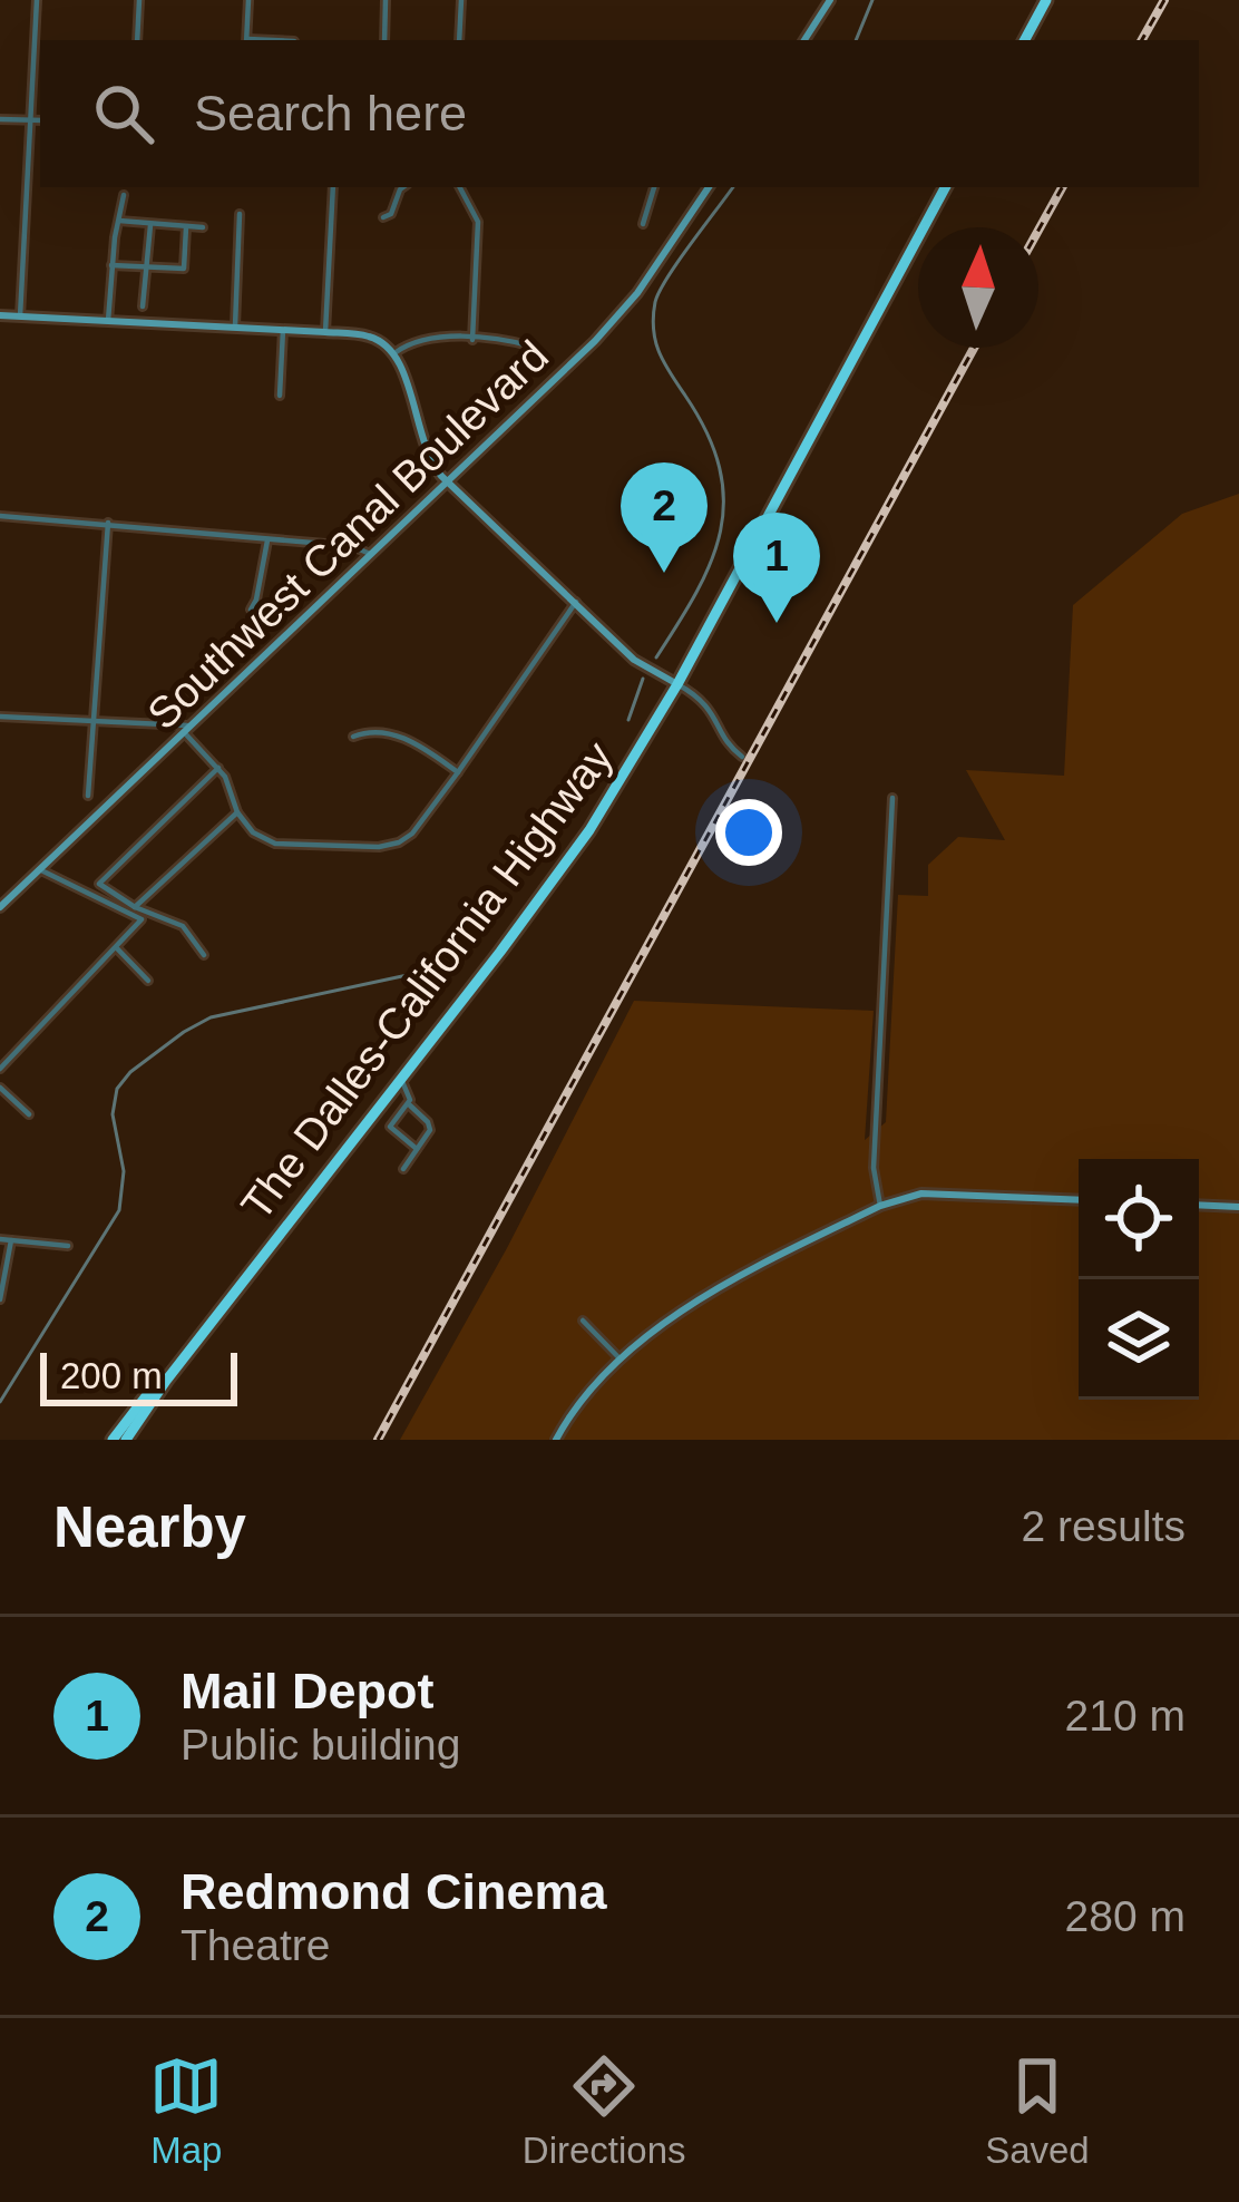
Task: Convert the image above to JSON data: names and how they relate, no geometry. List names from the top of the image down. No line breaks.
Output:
{"streets":{"highway":["The Dalles-California Highway"],"main road":["Southwest Canal Boulevard"]},"scale_bar":"200 m","north":"top","page":{"search":"Search here","pins":["2","1"],"scale":"200 m","heading":["Nearby","2 results"],"list":[{"mark":"1","name":"Mail Depot","note":"Public building","value":"210 m"},{"mark":"2","name":"Redmond Cinema","note":"Theatre","value":"280 m"}],"nav":["Map","Directions","Saved"]}}
